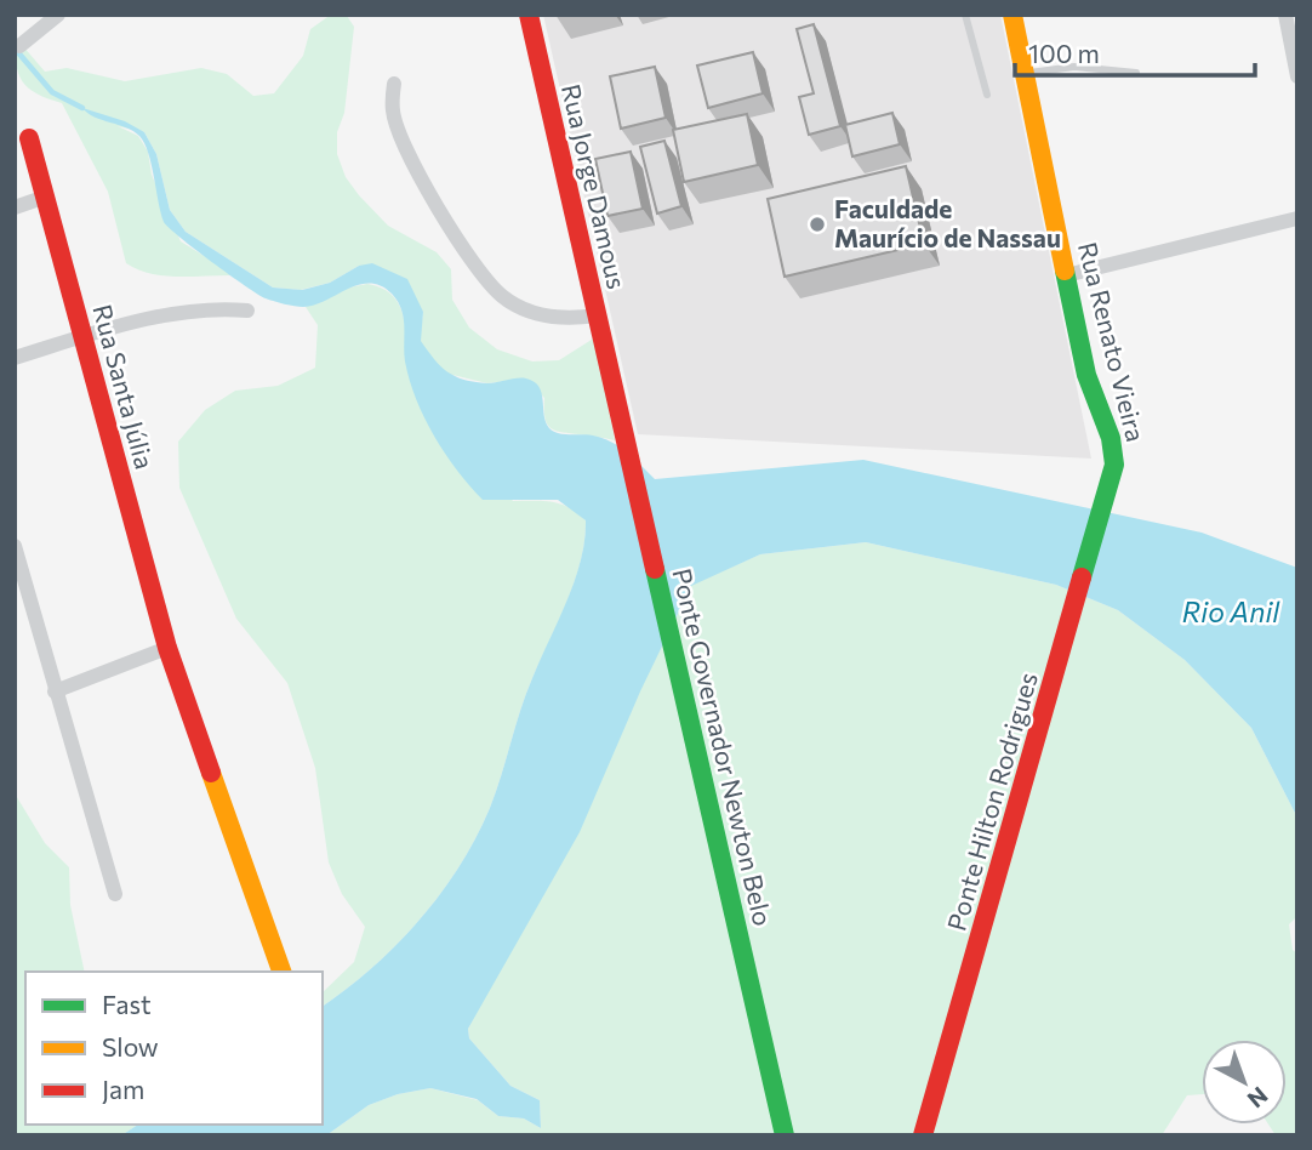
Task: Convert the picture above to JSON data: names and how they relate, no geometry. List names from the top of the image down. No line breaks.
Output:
{"streets":{"main road":["Rua Jorge Damous","Rua Renato Vieira","Rua Santa Júlia","Ponte Governador Newton Belo","Ponte Hilton Rodrigues"]},"crossings":[["Rua Jorge Damous","Ponte Governador Newton Belo"],["Rua Renato Vieira","Ponte Hilton Rodrigues"]],"water":["Rio Anil"],"places":["Faculdade Maurício de Nassau"],"legend":["Fast","Slow","Jam"],"scale_bar":"100 m","north":"bottom right"}
